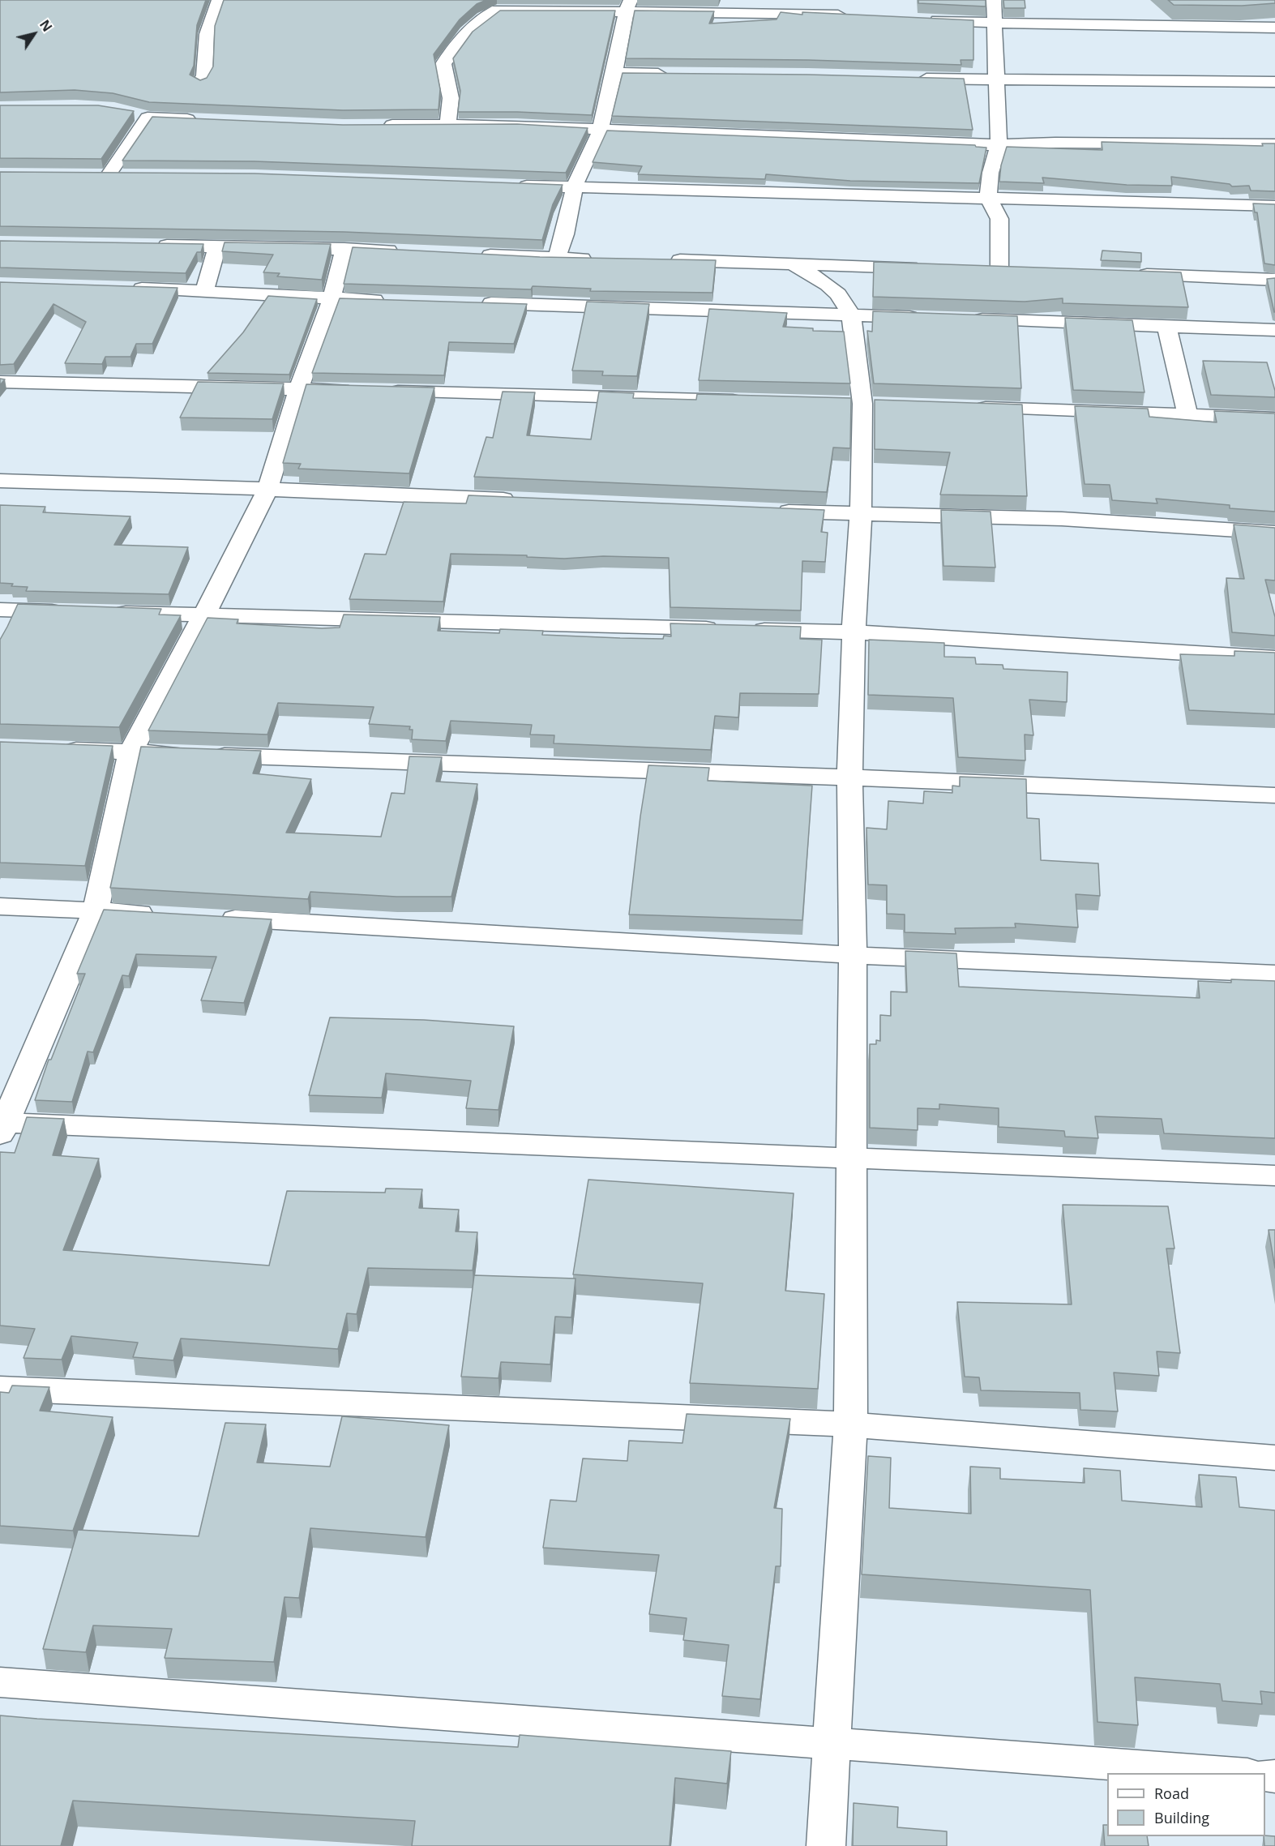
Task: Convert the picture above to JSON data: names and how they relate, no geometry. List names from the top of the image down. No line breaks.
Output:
{"legend":["Road","Building"],"north":"top right"}
